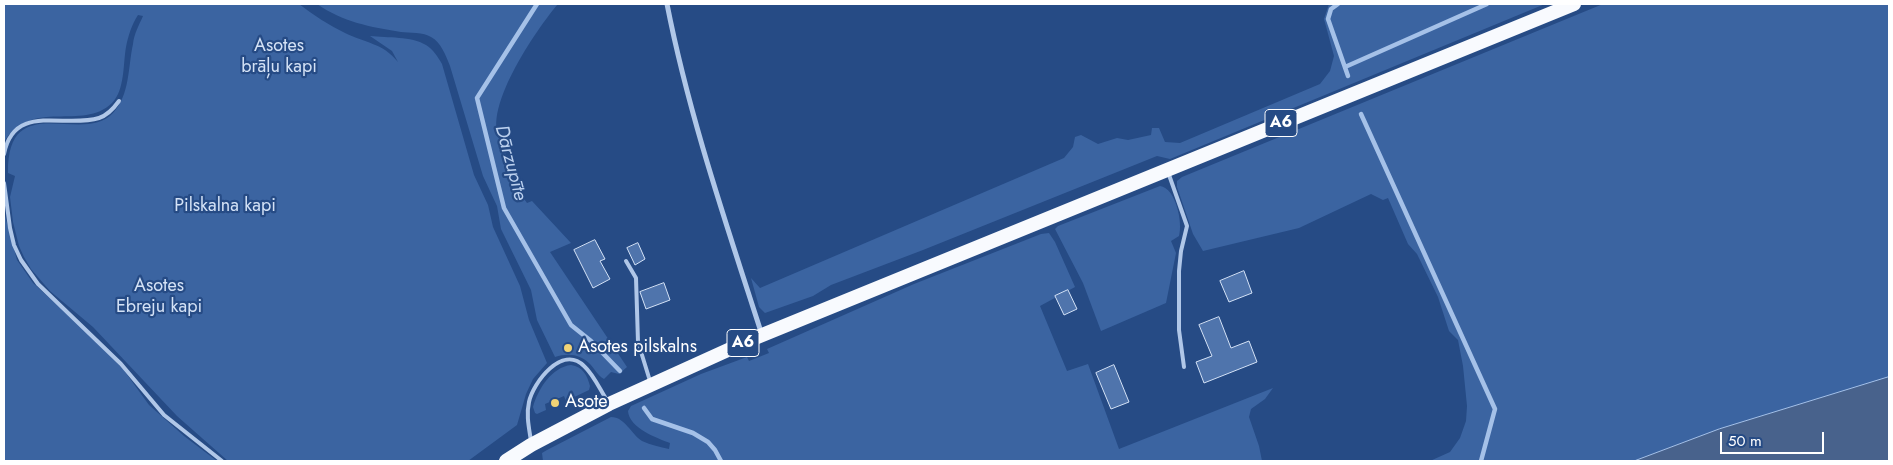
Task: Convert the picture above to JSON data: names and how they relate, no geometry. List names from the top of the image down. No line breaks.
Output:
{"streets":{"highway":["A6"]},"water":["Dārzupīte"],"parks":["Asotes brāļu kapi","Pilskalna kapi","Asotes Ebreju kapi"],"places":["Asotes pilskalns","Asote"],"scale_bar":"50 m"}
